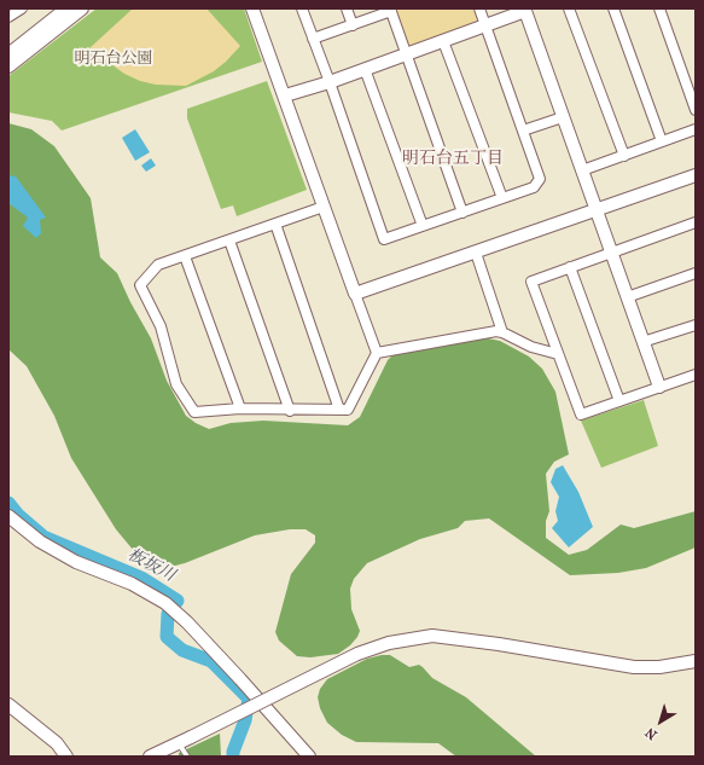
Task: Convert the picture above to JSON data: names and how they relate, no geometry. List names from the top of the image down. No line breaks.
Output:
{"districts":["明石台五丁目"],"water":["板坂川"],"parks":["明石台公園"],"north":"bottom left"}
